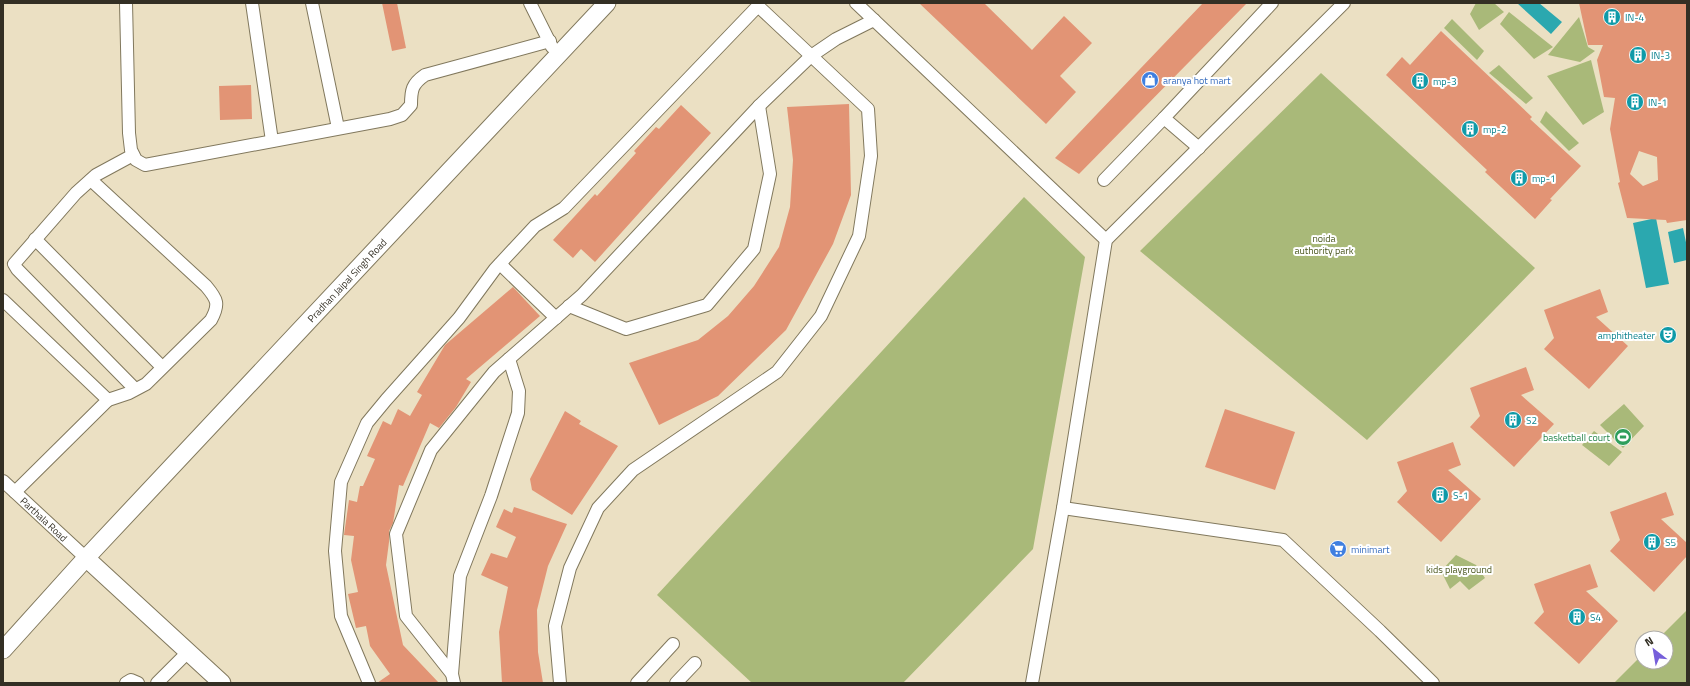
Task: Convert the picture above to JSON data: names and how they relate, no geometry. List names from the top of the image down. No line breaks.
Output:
{"streets":{"street":["Pradhan Jaipal Singh Road","Parthala Road"]},"crossings":[["Pradhan Jaipal Singh Road","Parthala Road"]],"parks":["noida authority park","kids playground"],"places":{"building":["IN-4","IN-3","mp-3","IN-1","mp-2","mp-1","S2","S-1","S5","S4"],"shop":["aranya hot mart"],"theatre":["amphitheater"],"sports":["basketball court"],"supermarket":["minimart"]},"north":"top left"}
